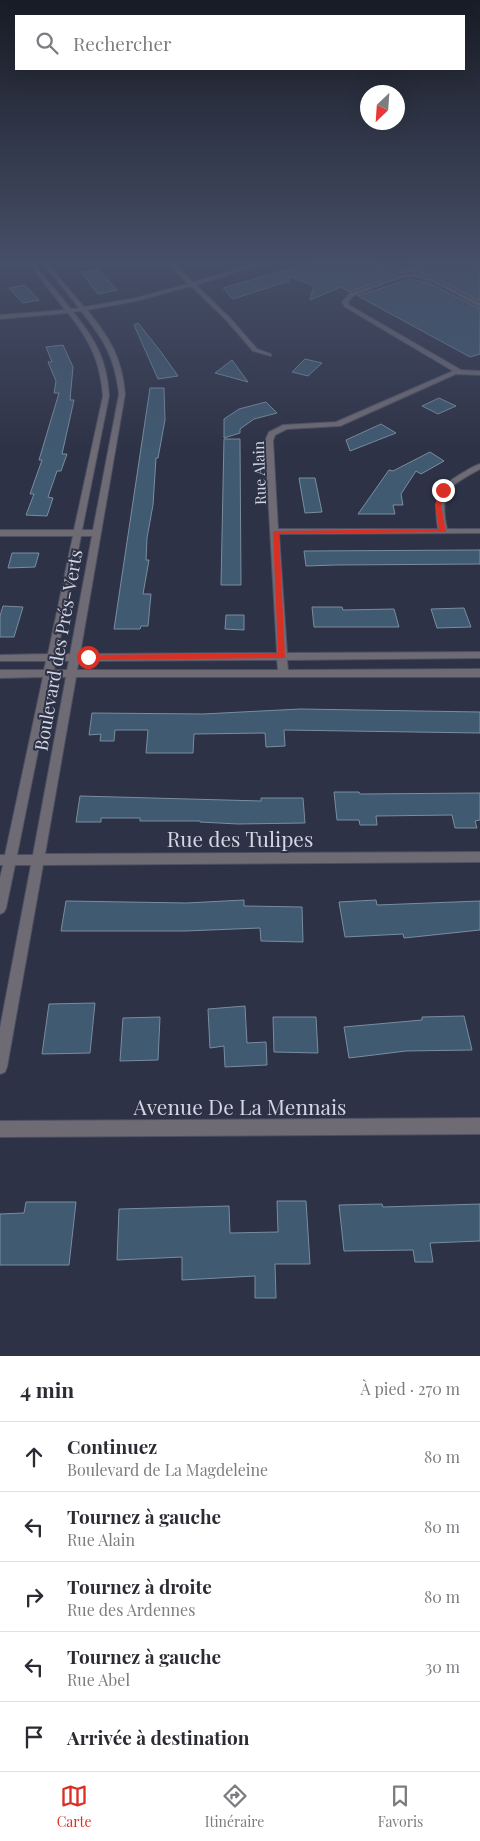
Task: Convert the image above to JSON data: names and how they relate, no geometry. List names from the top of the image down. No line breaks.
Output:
{"streets":{"street":["Rue Alain","Boulevard des Prés-Verts","Rue des Tulipes","Avenue De La Mennais"]},"crossings":[["Boulevard des Prés-Verts","Rue des Tulipes"]],"north":"bottom left","page":{"search":"Rechercher","heading":["4 min","À pied · 270 m"],"list":[["Continuez","Boulevard de La Magdeleine","80 m"],["Tournez à gauche","Rue Alain","80 m"],["Tournez à droite","Rue des Ardennes","80 m"],["Tournez à gauche","Rue Abel","30 m"],"Arrivée à destination"],"nav":["Carte","Itinéraire","Favoris"]}}
